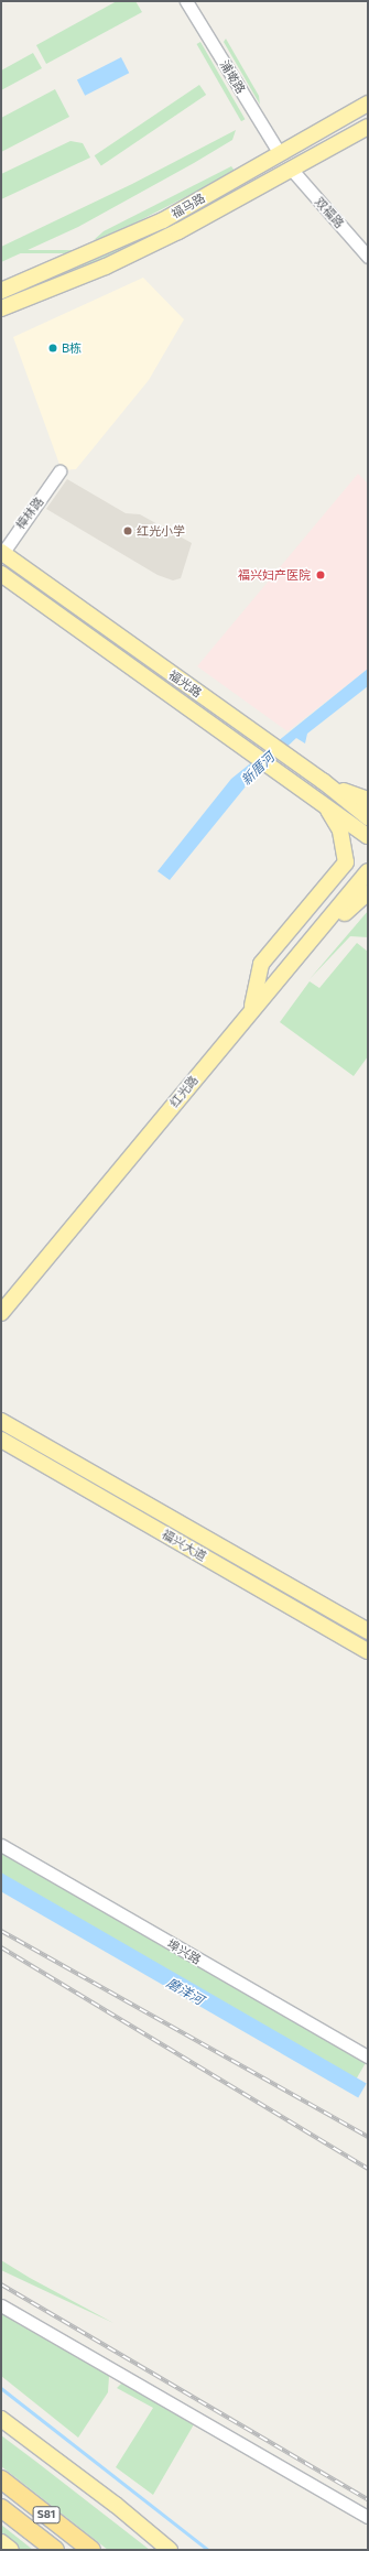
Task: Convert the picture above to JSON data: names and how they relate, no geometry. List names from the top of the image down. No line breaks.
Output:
{"streets":{"highway":["S81"],"main road":["福马路","福光路","红光路","福兴大道"],"street":["浦墘路","双福路","樟林路","埠兴路"]},"crossings":[["浦墘路","福马路"],["福马路","双福路"],["樟林路","福光路"]],"water":["新厝河","磨洋河"],"places":["B栋","红光小学","福兴妇产医院"]}
